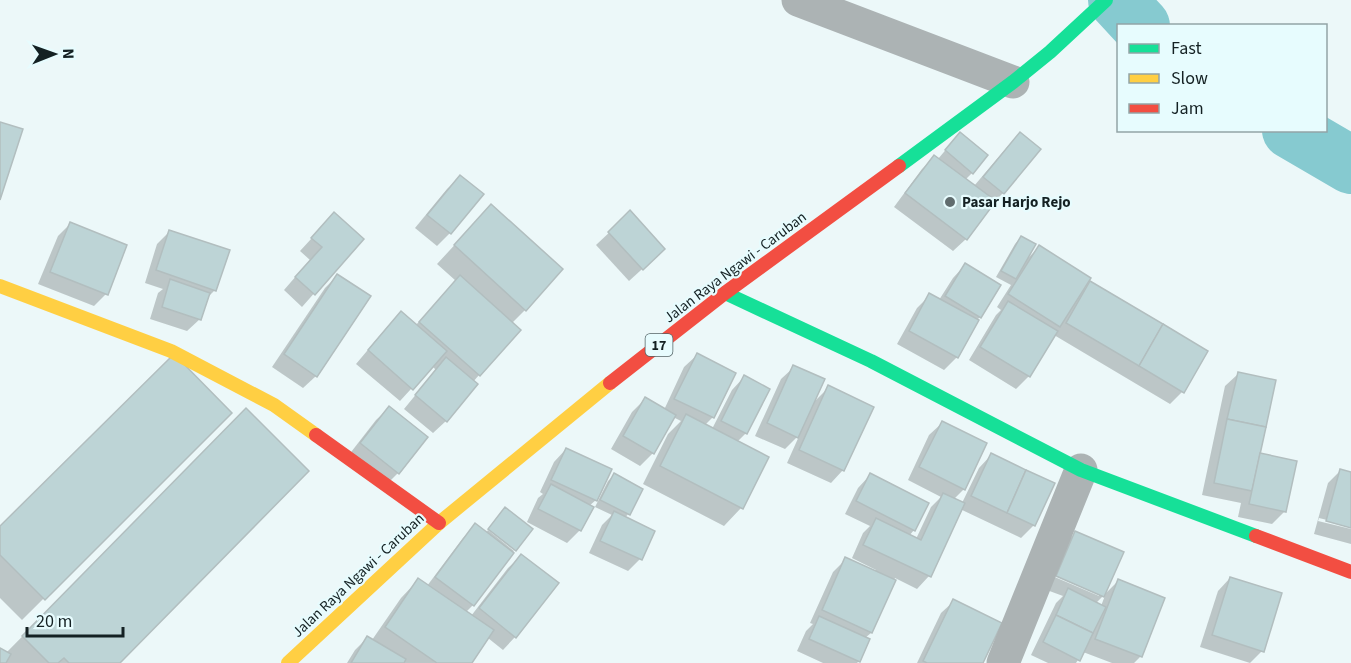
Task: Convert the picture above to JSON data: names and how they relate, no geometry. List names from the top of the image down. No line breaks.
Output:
{"streets":{"main road":["Jalan Raya Ngawi - Caruban","17"]},"places":["Pasar Harjo Rejo"],"legend":["Fast","Slow","Jam"],"scale_bar":"20 m","north":"right"}
